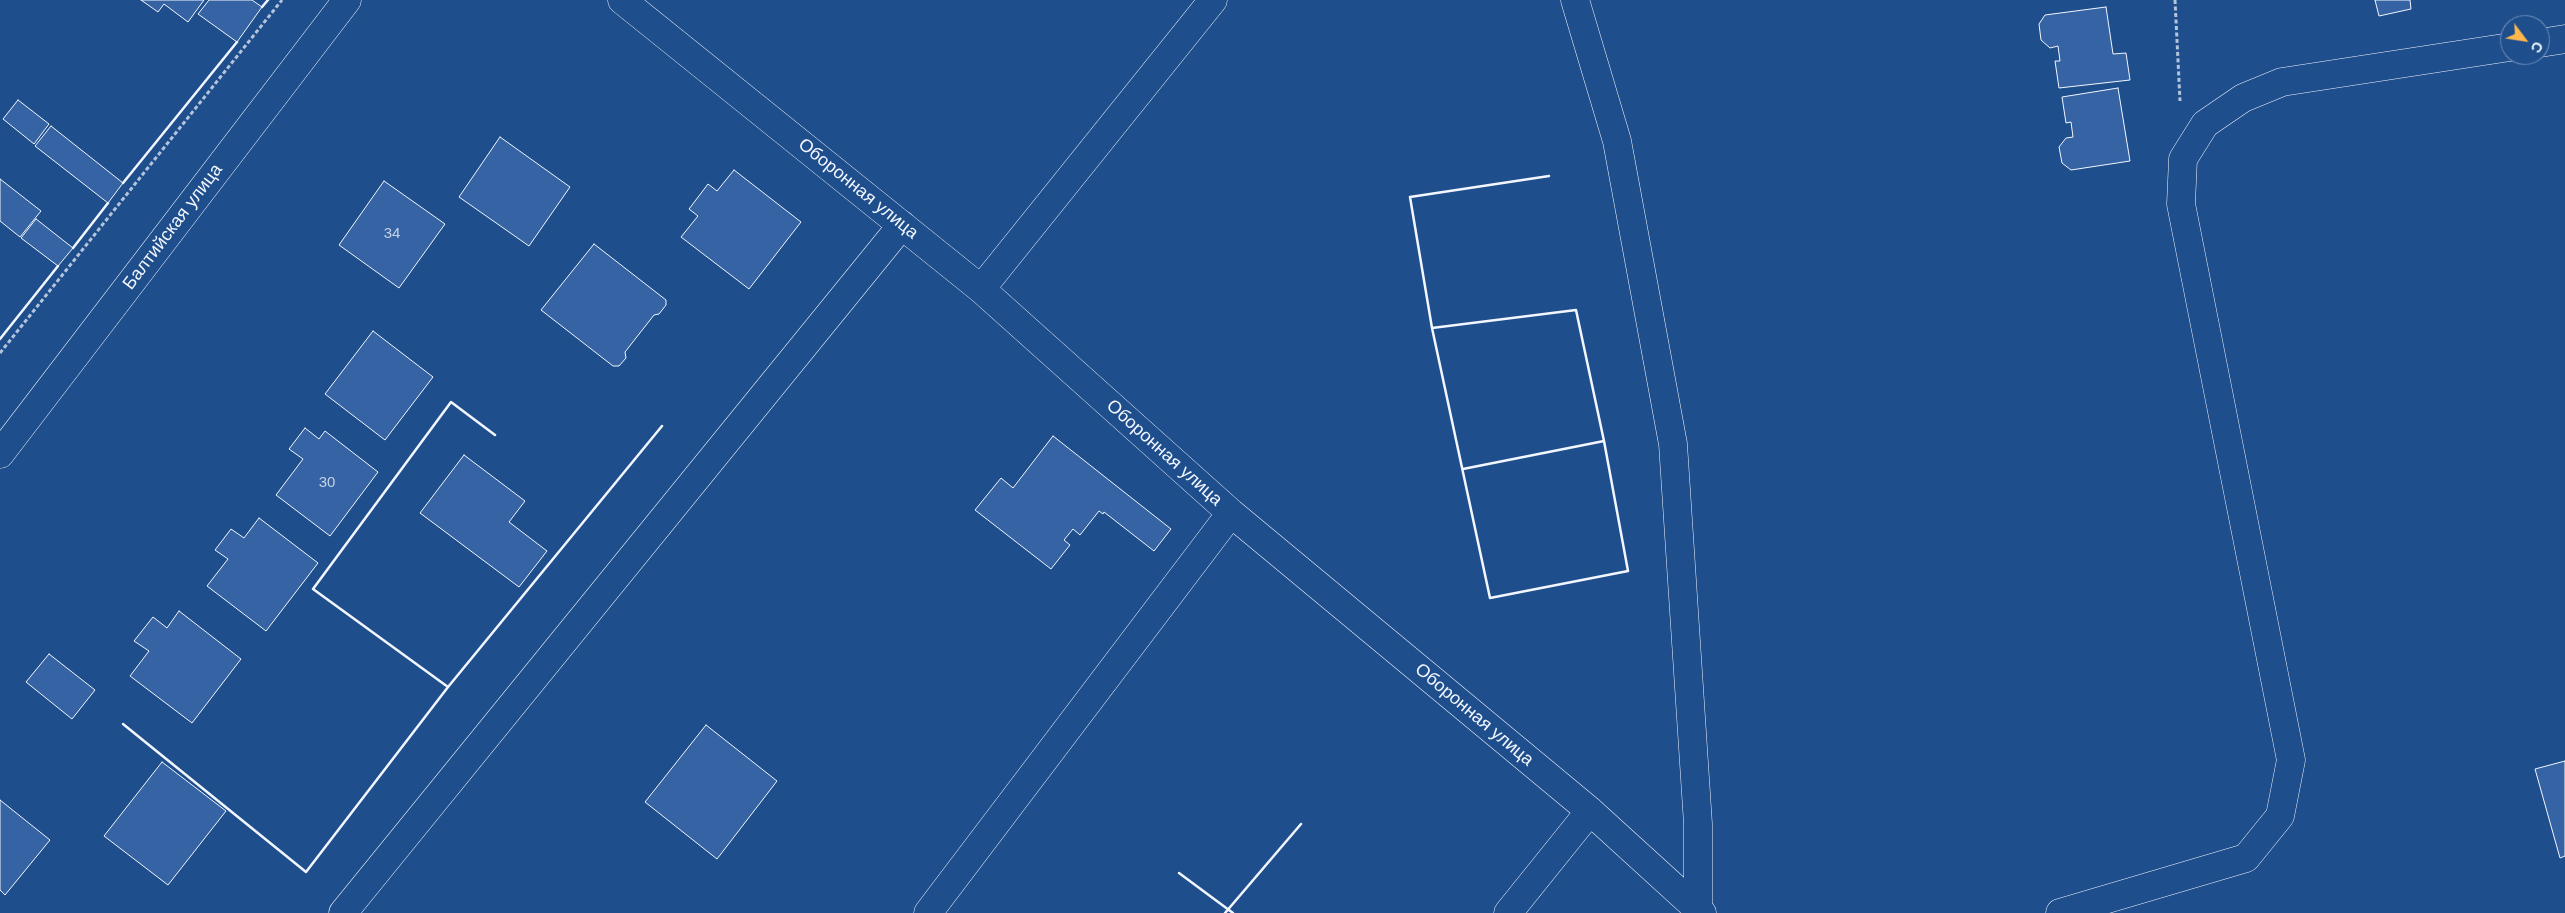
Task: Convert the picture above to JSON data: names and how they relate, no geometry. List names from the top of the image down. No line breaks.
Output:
{"streets":{"street":["Оборонная улица","Балтийская улица"]},"house_numbers":["34","30"],"north":"bottom right"}
